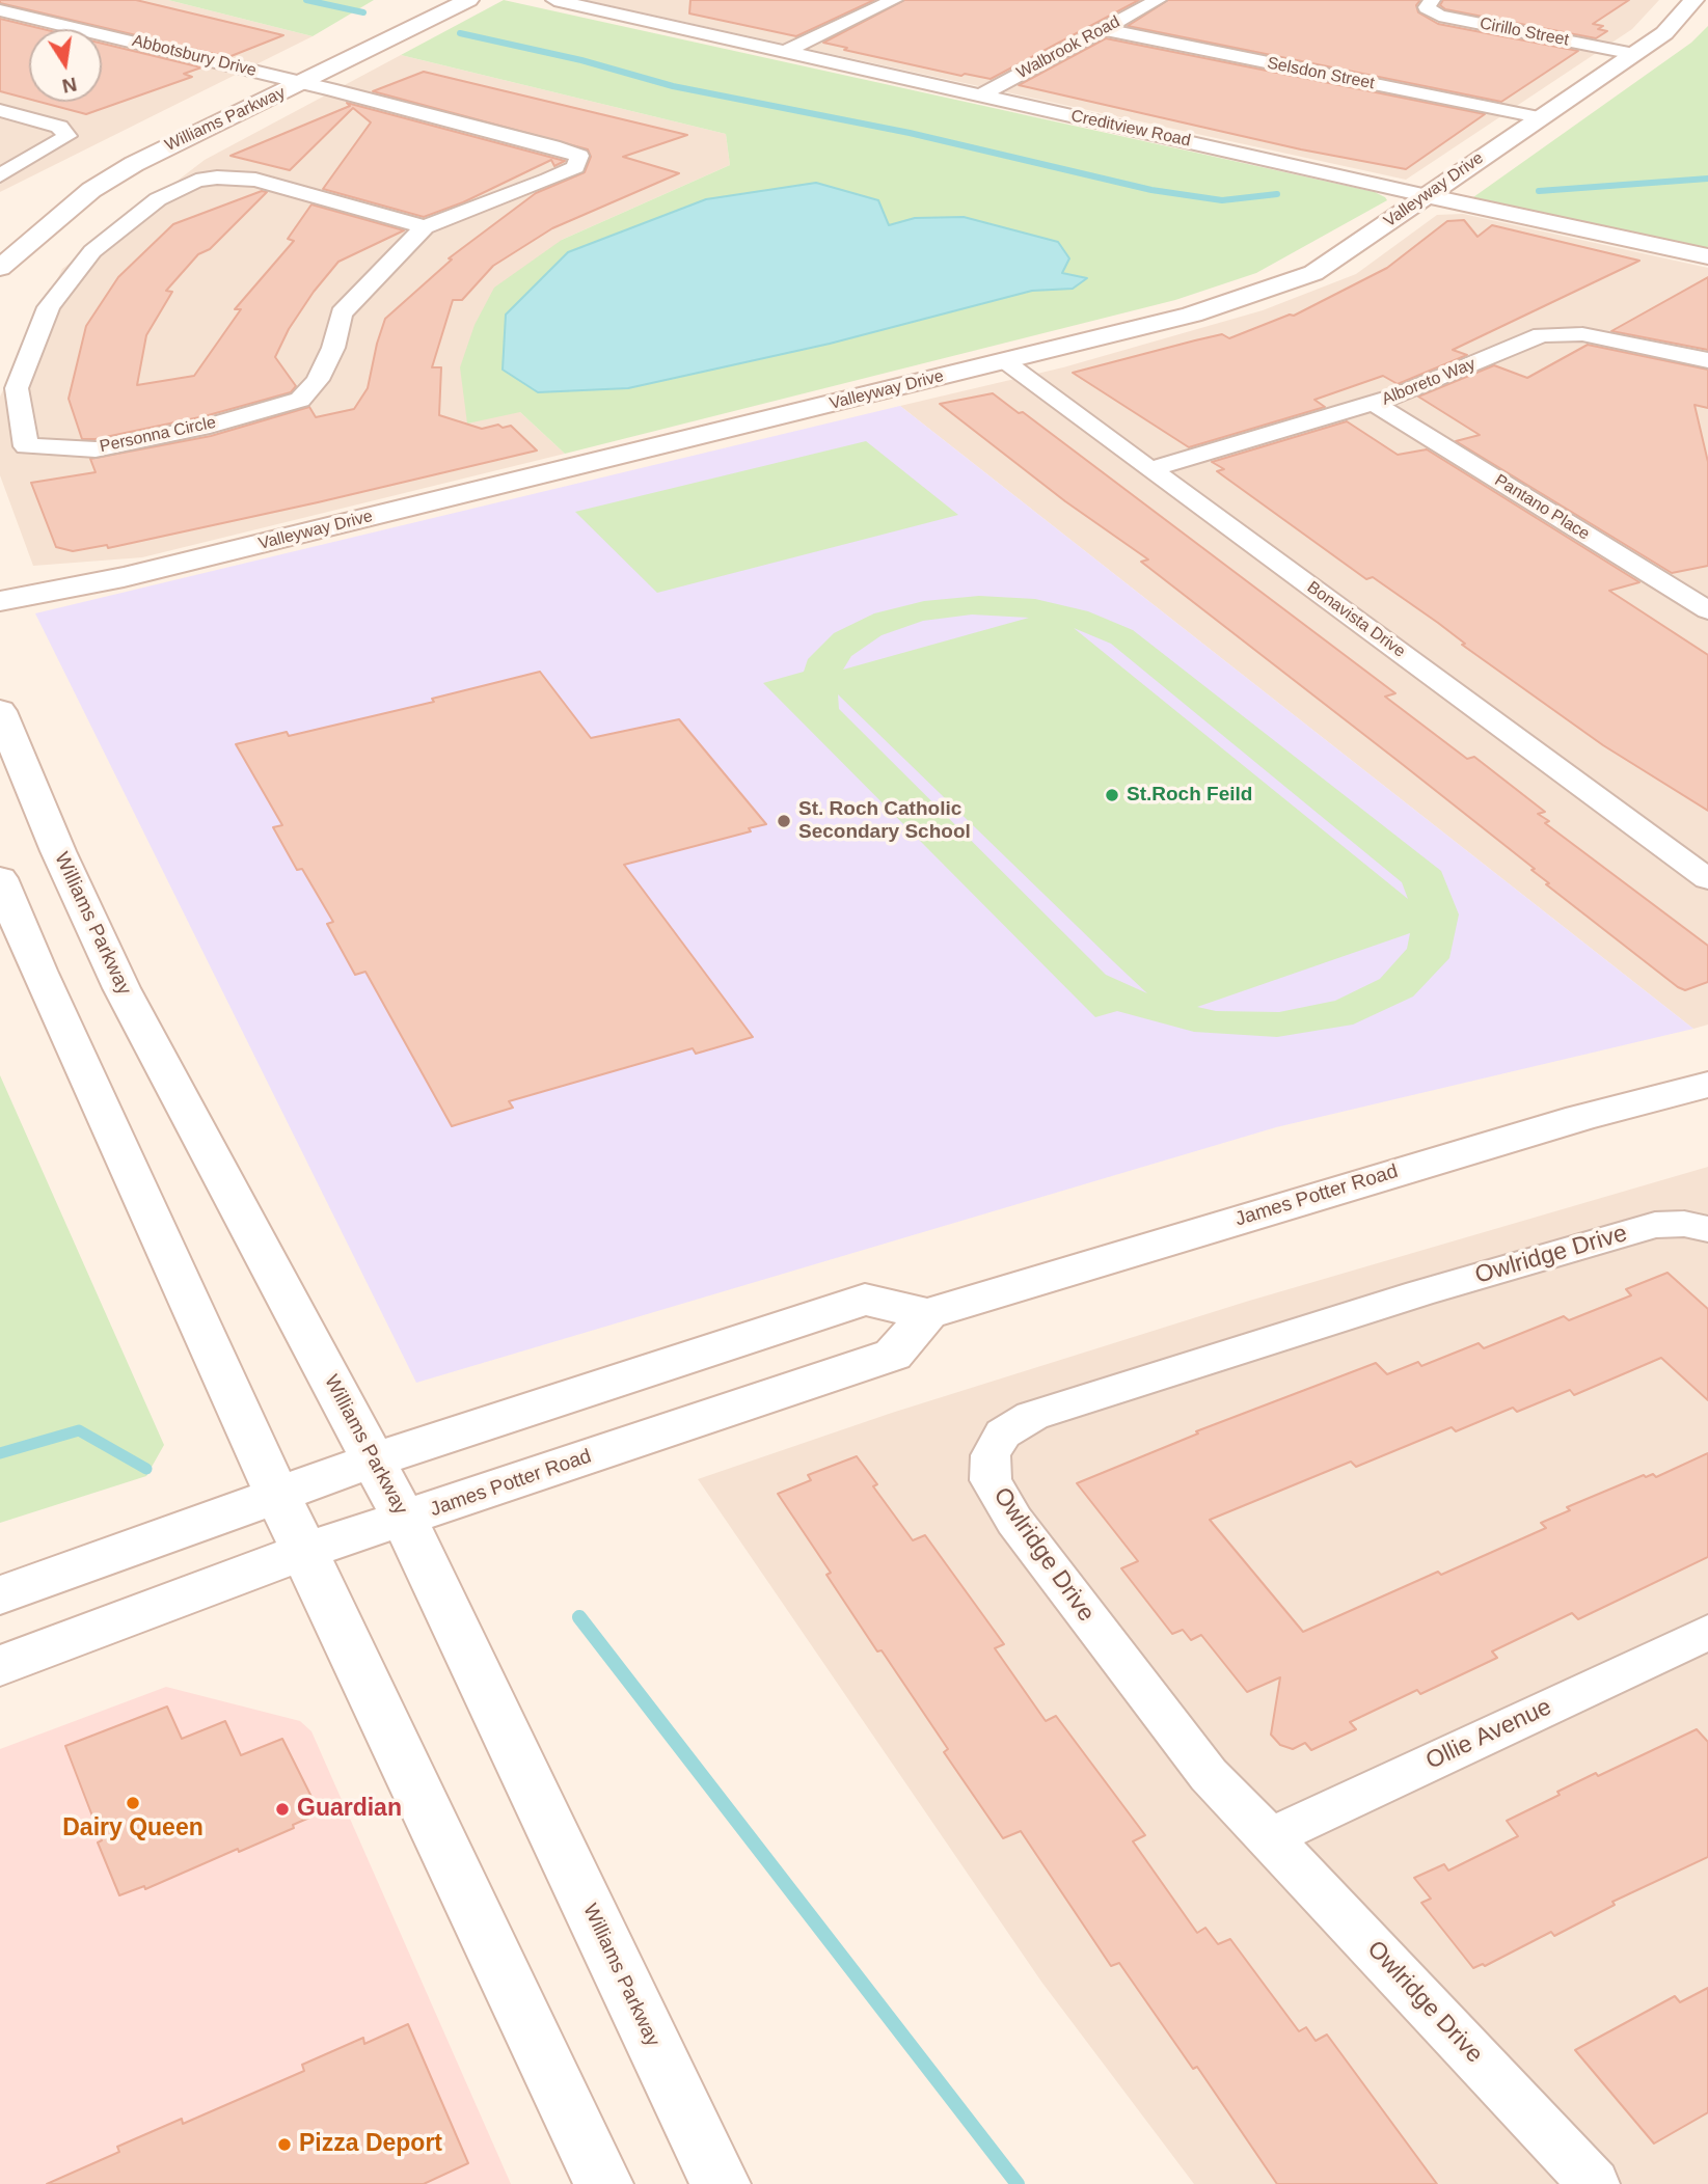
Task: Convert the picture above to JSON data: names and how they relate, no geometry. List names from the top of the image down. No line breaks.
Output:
{"streets":{"main road":["Williams Parkway","Creditview Road","Valleyway Drive","James Potter Road"],"street":["Cirillo Street","Walbrook Road","Abbotsbury Drive","Selsdon Street","Alboreto Way","Personna Circle","Pantano Place","Bonavista Drive","Owlridge Drive","Ollie Avenue"]},"crossings":[["Cirillo Street","Valleyway Drive"],["Walbrook Road","Selsdon Street"],["Walbrook Road","Creditview Road"],["Abbotsbury Drive","Williams Parkway"],["Abbotsbury Drive","Personna Circle"],["Selsdon Street","Valleyway Drive"],["Williams Parkway","Personna Circle"],["Williams Parkway","James Potter Road"],["Creditview Road","Valleyway Drive"],["Valleyway Drive","Bonavista Drive"],["Alboreto Way","Pantano Place"],["Alboreto Way","Bonavista Drive"],["Owlridge Drive","Ollie Avenue"]],"places":["St.Roch Feild","St. Roch Catholic Secondary School","Dairy Queen","Guardian","Pizza Deport"],"north":"bottom"}
